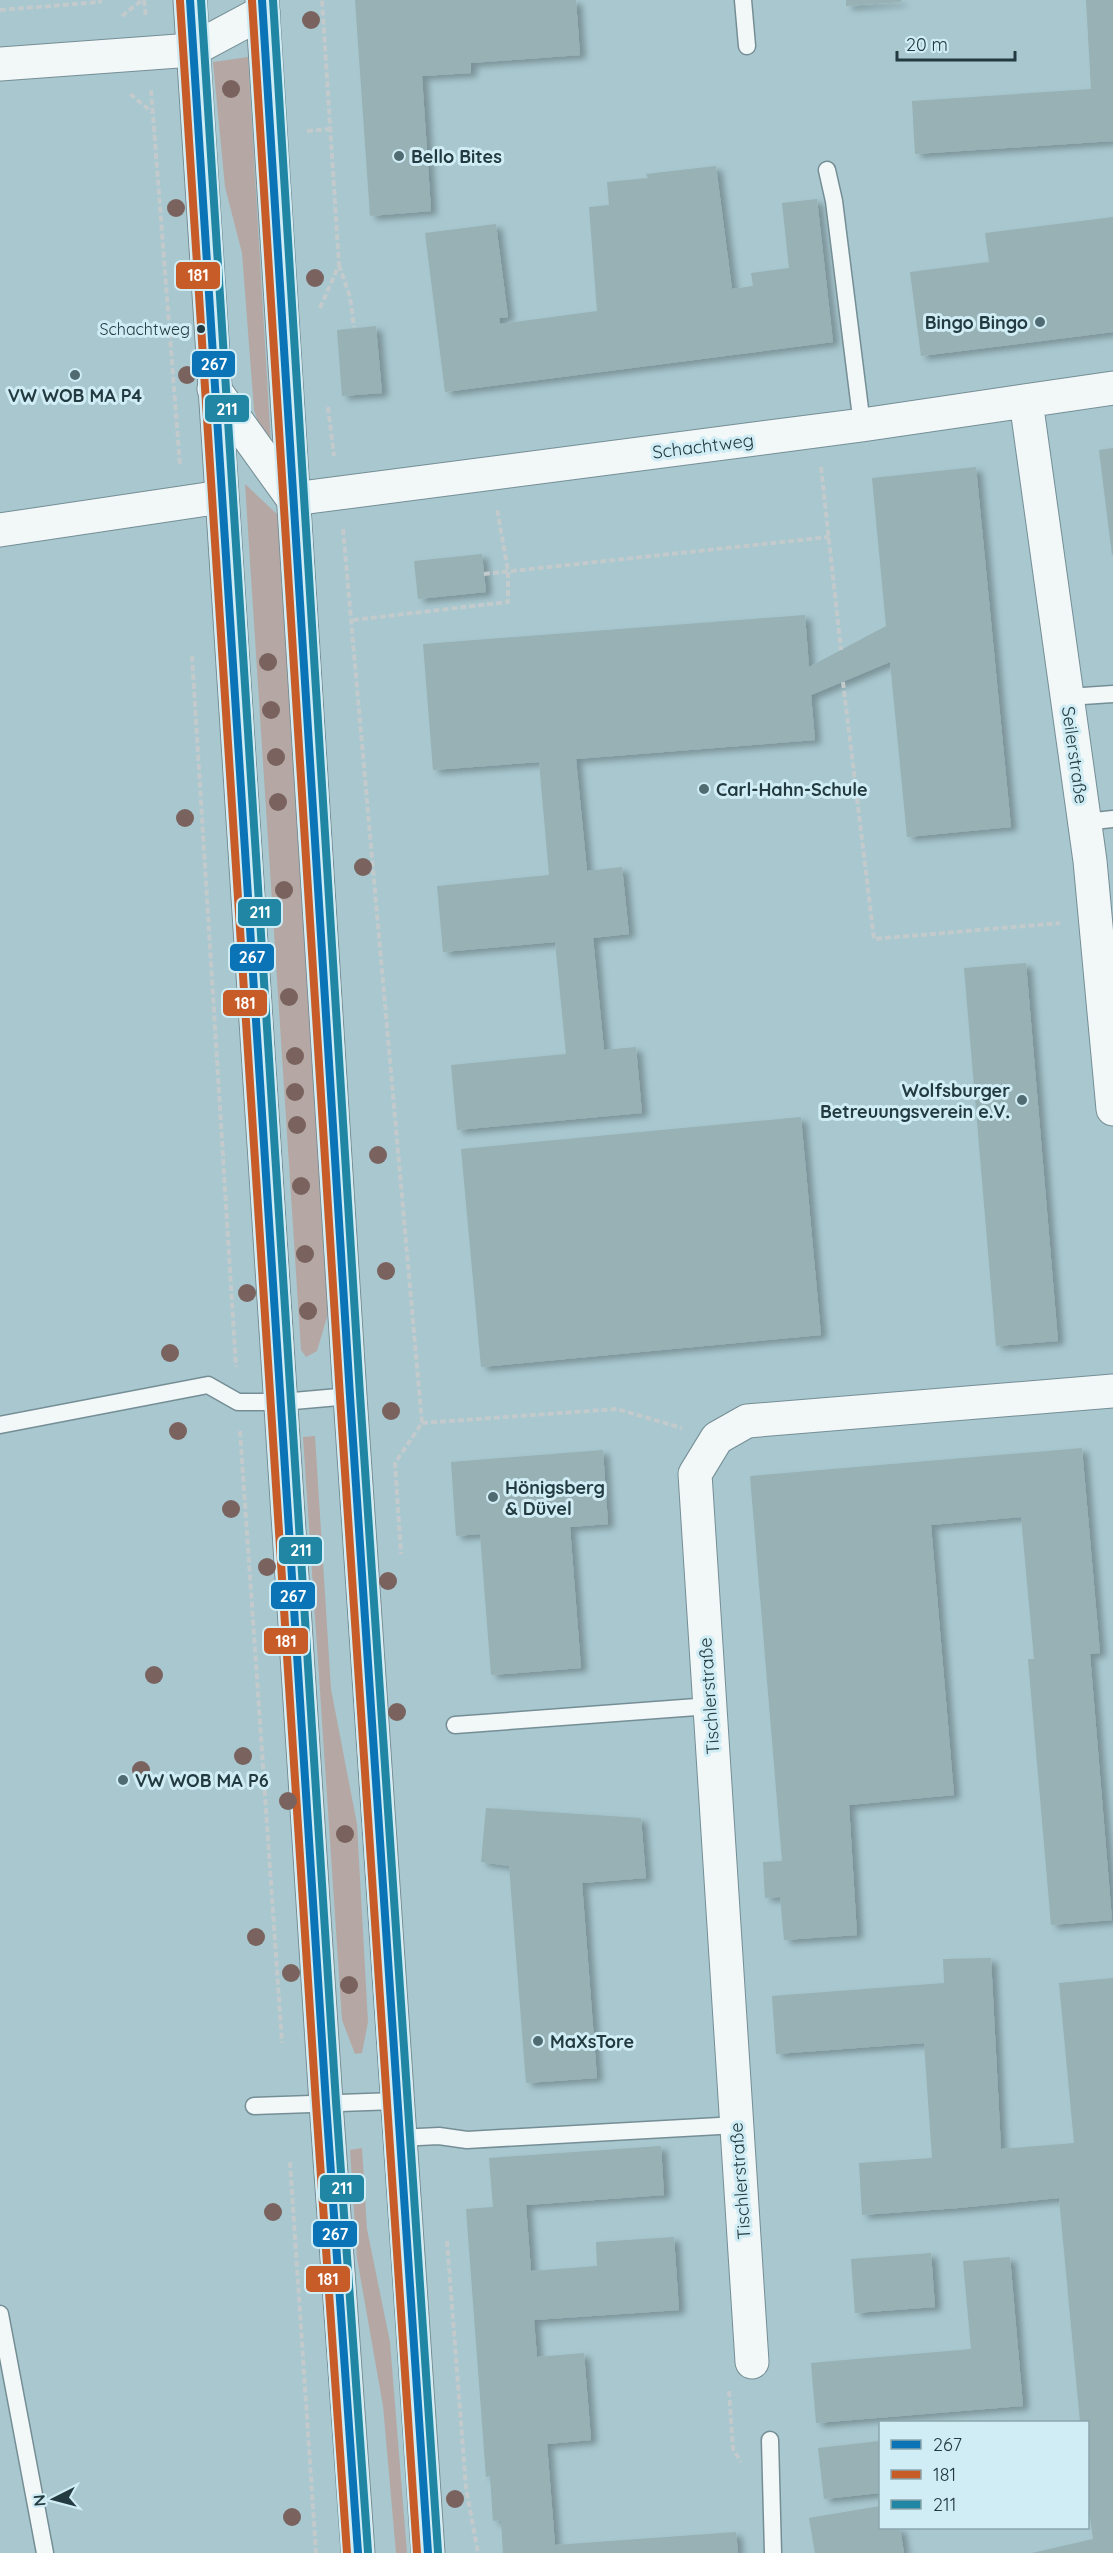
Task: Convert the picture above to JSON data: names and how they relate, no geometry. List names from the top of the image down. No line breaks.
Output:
{"streets":{"street":["Schachtweg","Seilerstraße","Tischlerstraße"]},"crossings":[["Schachtweg","Seilerstraße"]],"places":["Bello Bites","Bingo Bingo","Schachtweg","VW WOB MA P4","Carl-Hahn-Schule","Wolfsburger Betreuungsverein e.V.","Hönigsberg & Düvel","VW WOB MA P6","MaXsTore"],"lines":["transit line 267","transit line 211","transit line 181"],"legend":["267","181","211"],"scale_bar":"20 m","north":"left"}
